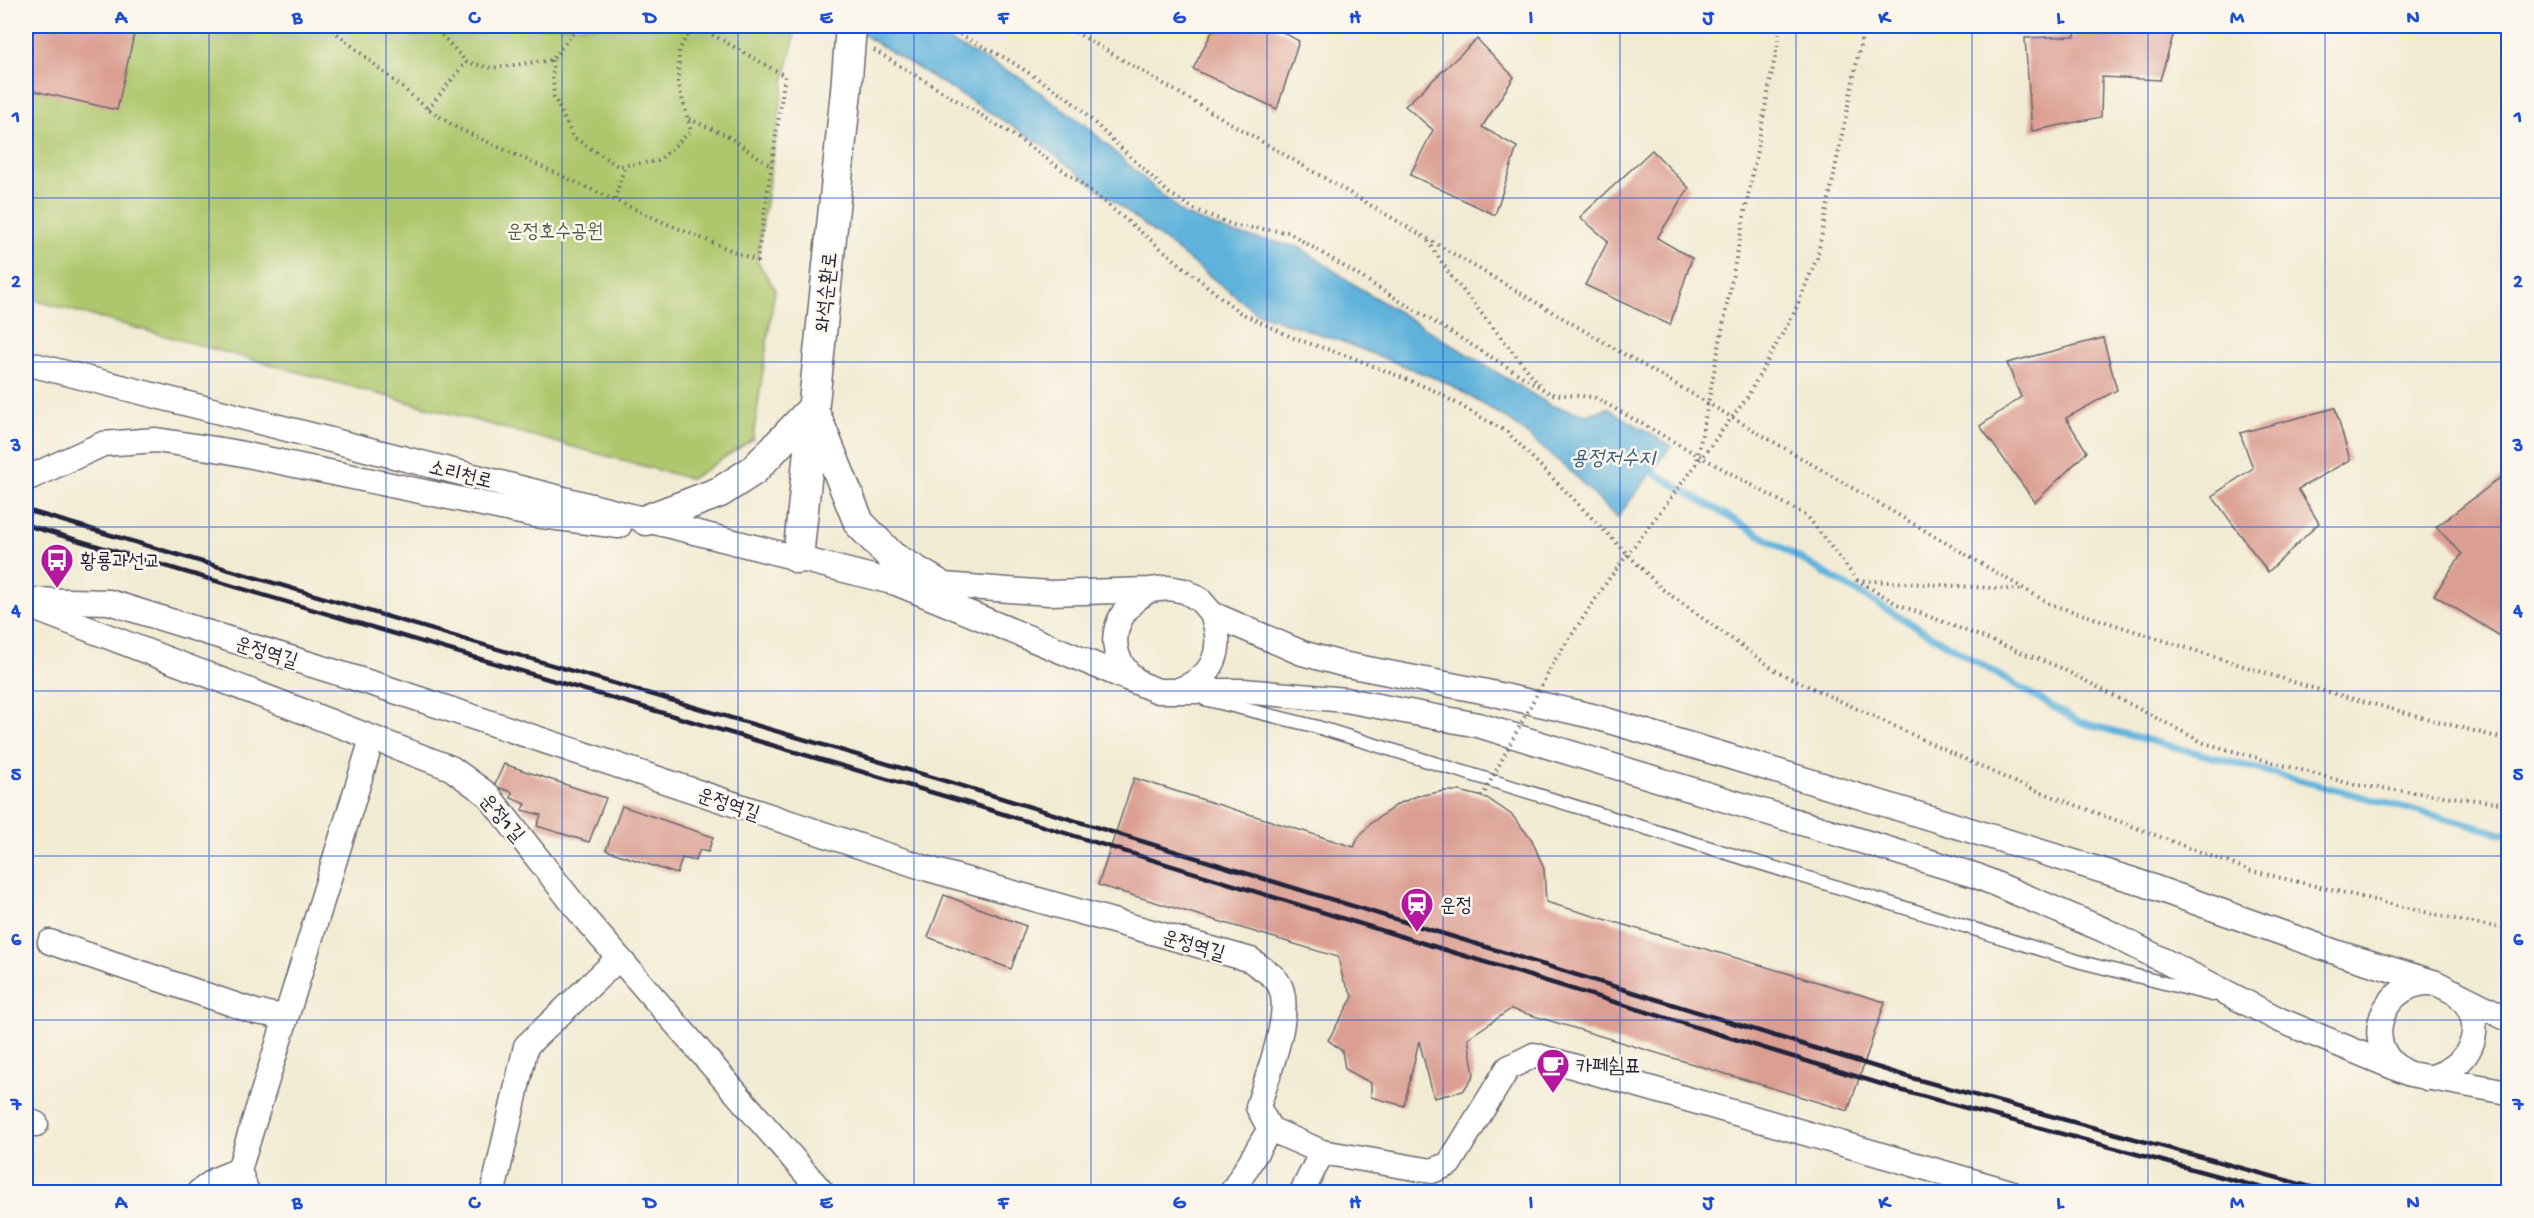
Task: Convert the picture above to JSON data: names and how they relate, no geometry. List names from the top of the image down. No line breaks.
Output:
{"streets":{"street":["와석순환로","소리천로","운정역길","운정1길"]},"crossings":[["와석순환로","소리천로"],["운정역길","운정1길"]],"water":["용정저수지"],"parks":["운정호수공원"],"places":{"bus stop":["황룡과선교"],"station":["운정"],"cafe":["카페쉼표"]},"grid":{"columns":["A","B","C","D","E","F","G","H","I","J","K","L","M","N"],"rows":["1","2","3","4","5","6","7"]}}
